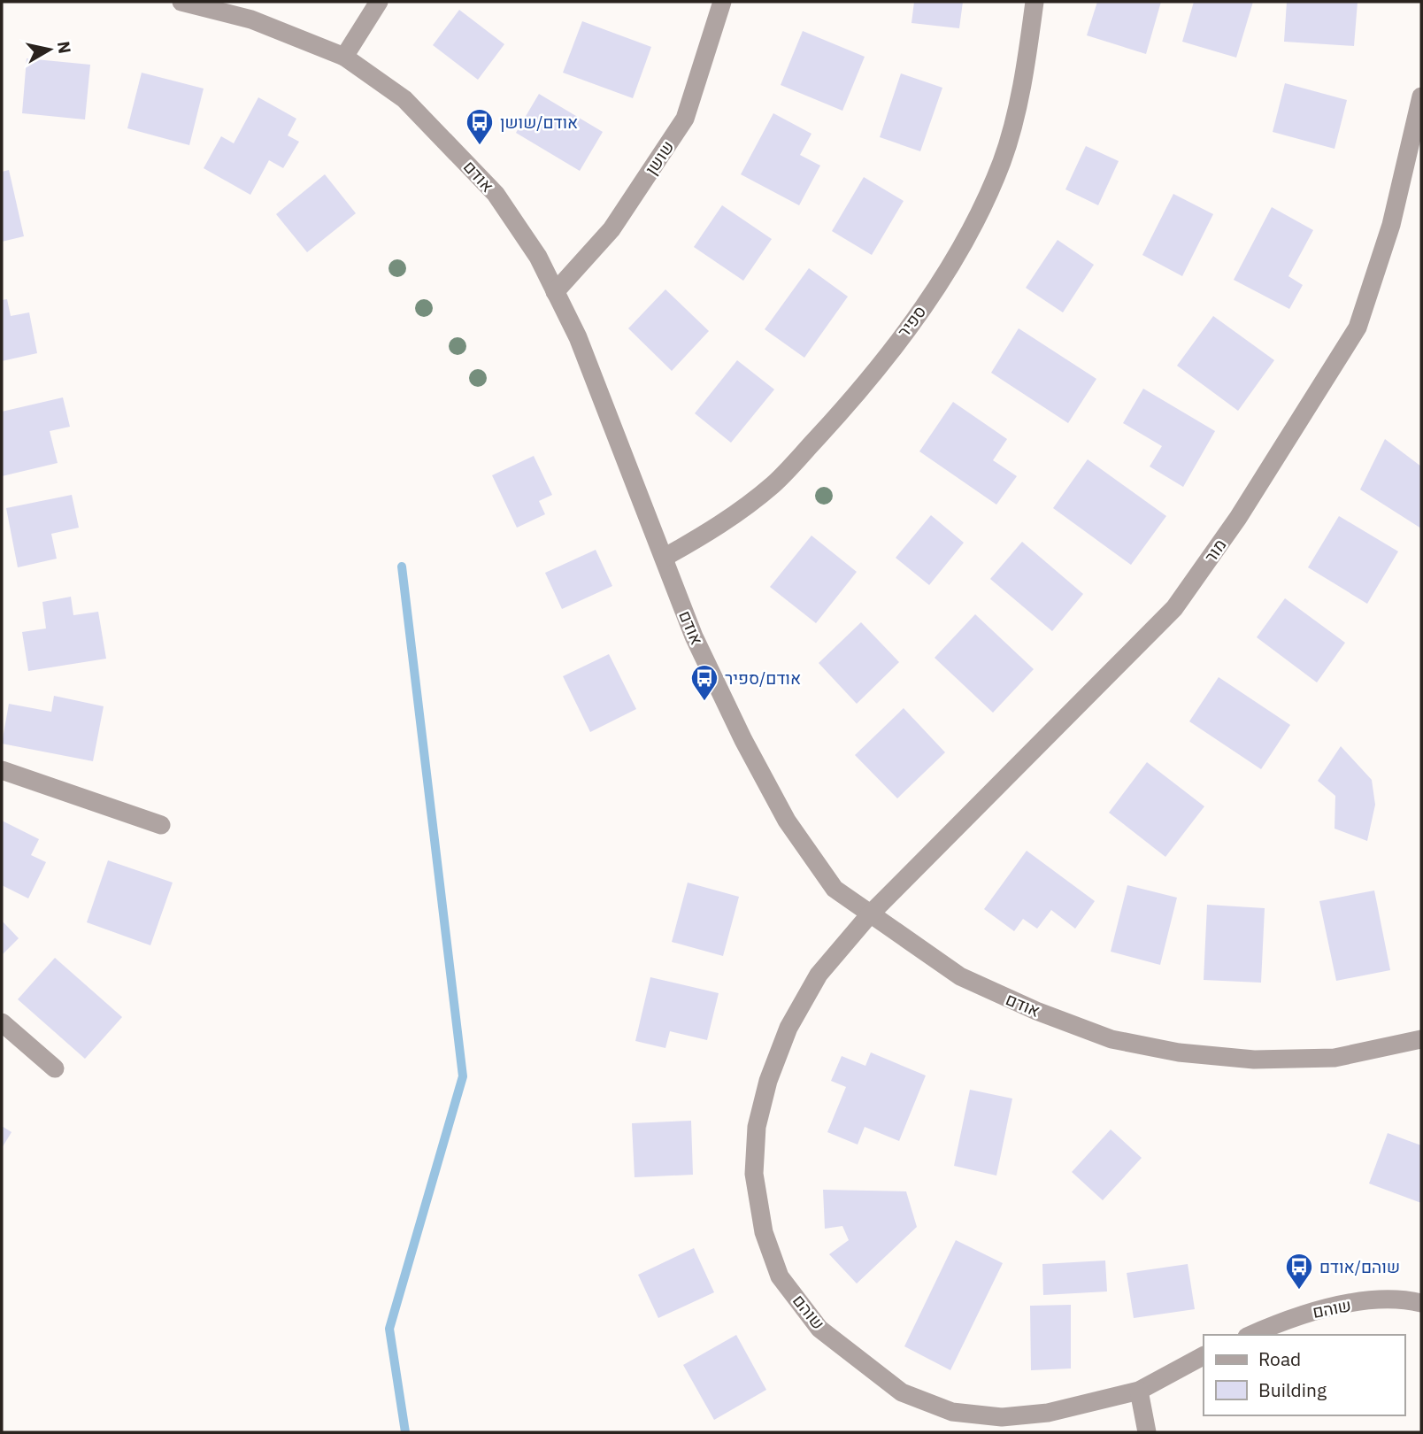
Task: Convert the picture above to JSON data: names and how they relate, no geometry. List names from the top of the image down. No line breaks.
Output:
{"streets":{"street":["שושן","אודם","ספיר","מור","שוהם"]},"crossings":[["שושן","אודם"],["אודם","ספיר"],["אודם","מור"],["אודם","שוהם"],["מור","שוהם"]],"places":{"bus stop":["אודם/שושן","אודם/ספיר","שוהם/אודם"]},"legend":["Road","Building"],"north":"right"}
